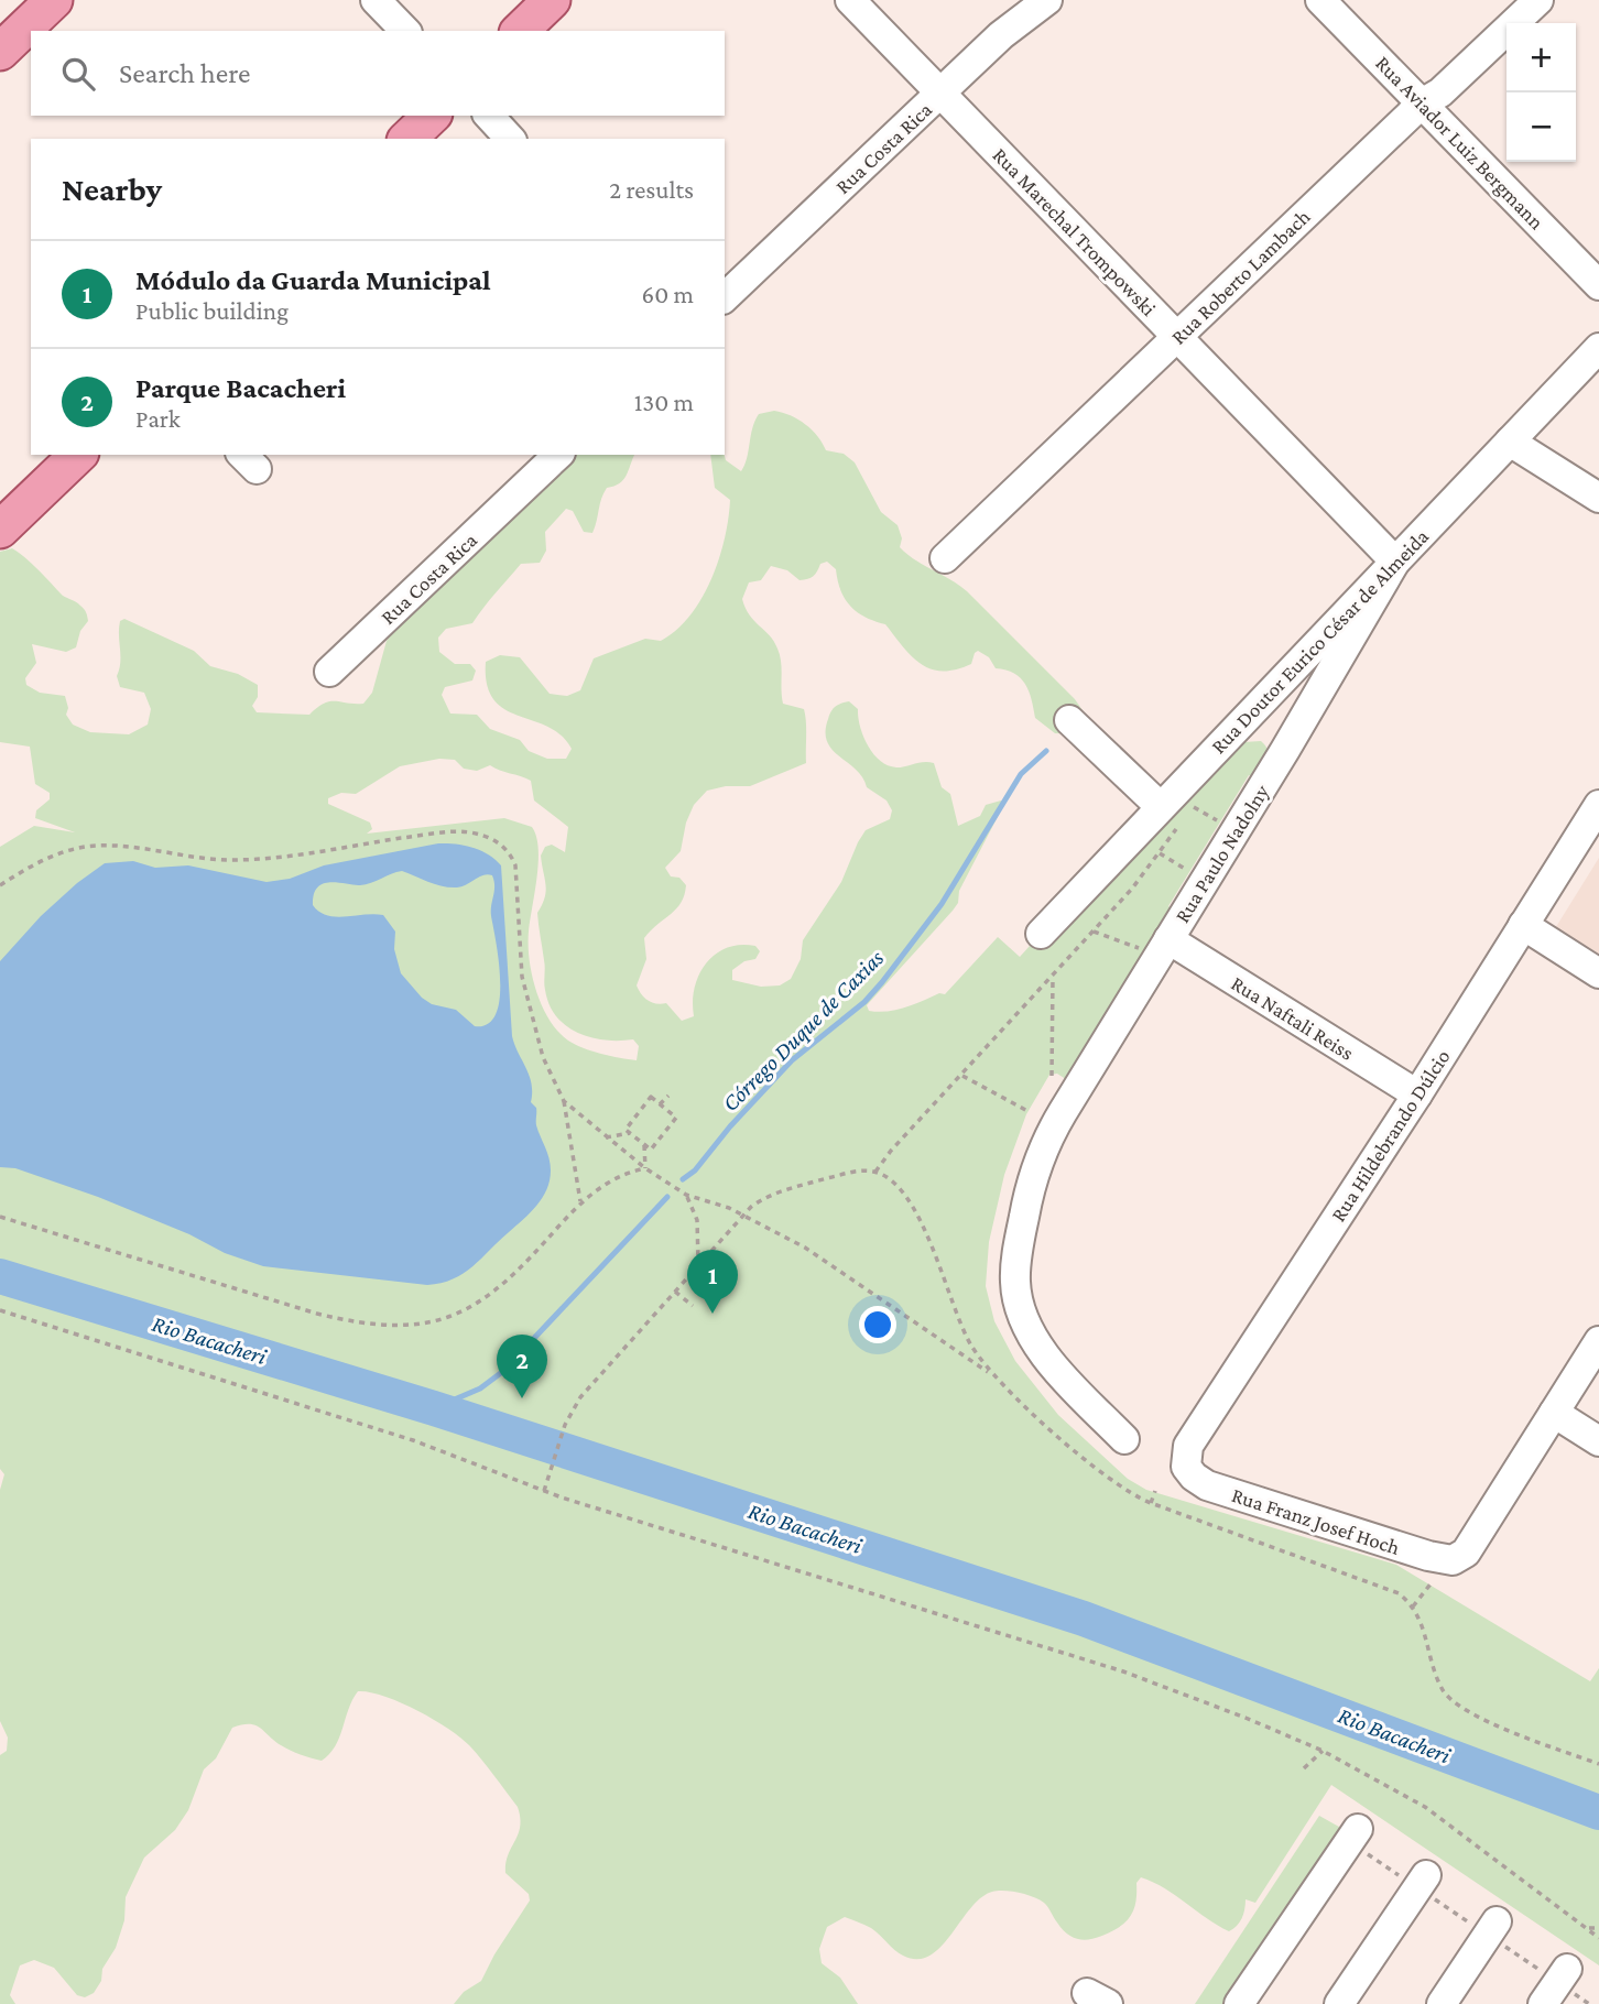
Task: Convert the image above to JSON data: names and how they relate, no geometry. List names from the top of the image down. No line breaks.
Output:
{"streets":{"street":["Rua Aviador Luiz Bergmann","Rua Costa Rica","Rua Marechal Trompowski","Rua Roberto Lambach","Rua Doutor Eurico César de Almeida","Rua Paulo Nadolny","Rua Naftali Reiss","Rua Hildebrando Dúlcio","Rua Franz Josef Hoch"]},"crossings":[["Rua Aviador Luiz Bergmann","Rua Roberto Lambach"],["Rua Costa Rica","Rua Marechal Trompowski"],["Rua Marechal Trompowski","Rua Roberto Lambach"],["Rua Marechal Trompowski","Rua Doutor Eurico César de Almeida"],["Rua Marechal Trompowski","Rua Paulo Nadolny"],["Rua Doutor Eurico César de Almeida","Rua Paulo Nadolny"],["Rua Paulo Nadolny","Rua Naftali Reiss"],["Rua Naftali Reiss","Rua Hildebrando Dúlcio"],["Rua Hildebrando Dúlcio","Rua Franz Josef Hoch"]],"water":["Córrego Duque de Caxias","Rio Bacacheri"],"page":{"map_buttons":["+","−"],"search":"Search here","heading":["Nearby","2 results"],"list":[{"mark":"1","name":"Módulo da Guarda Municipal","note":"Public building","value":"60 m"},{"mark":"2","name":"Parque Bacacheri","note":"Park","value":"130 m"}],"pins":["1","2"]}}
